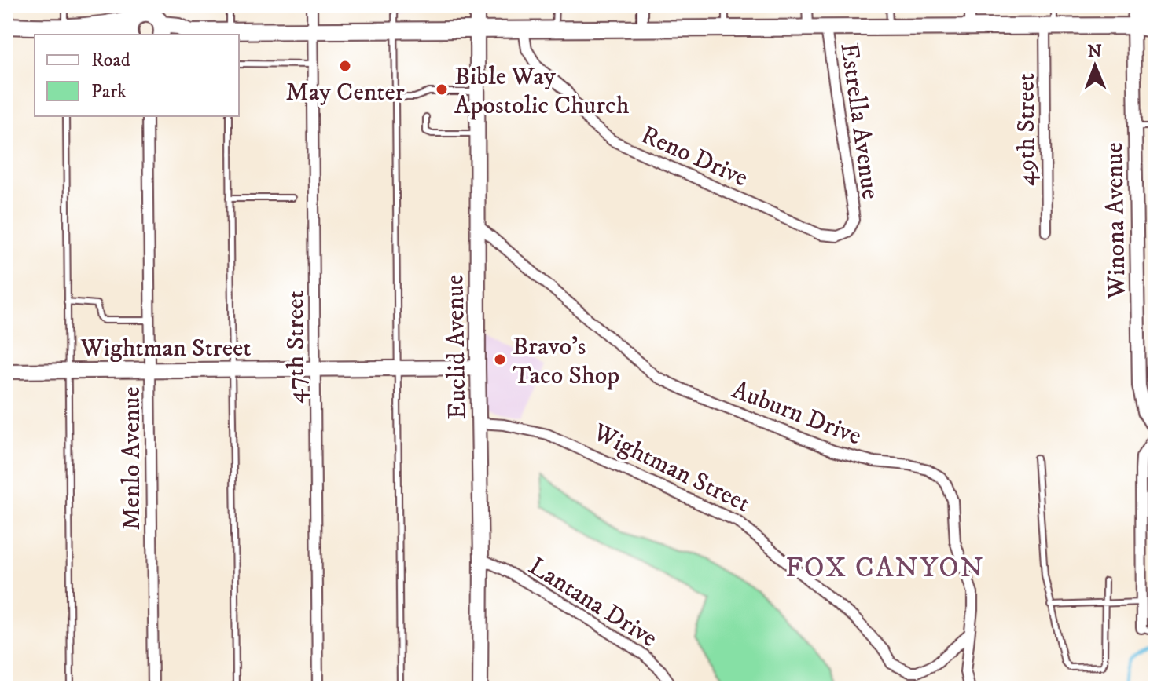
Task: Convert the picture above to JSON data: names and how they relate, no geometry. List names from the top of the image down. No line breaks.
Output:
{"streets":{"main road":["Wightman Street","Euclid Avenue"],"street":["Estrella Avenue","49th Street","Reno Drive","Winona Avenue","47th Street","Auburn Drive","Menlo Avenue","Lantana Drive"]},"crossings":[["Estrella Avenue","Reno Drive"],["Wightman Street","47th Street"],["Wightman Street","Euclid Avenue"],["Wightman Street","Auburn Drive"],["Wightman Street","Menlo Avenue"],["Euclid Avenue","Auburn Drive"],["Euclid Avenue","Lantana Drive"]],"districts":["FOX CANYON"],"places":["May Center","Bible Way Apostolic Church","Bravo's Taco Shop"],"legend":["Road","Park"],"north":"top"}
